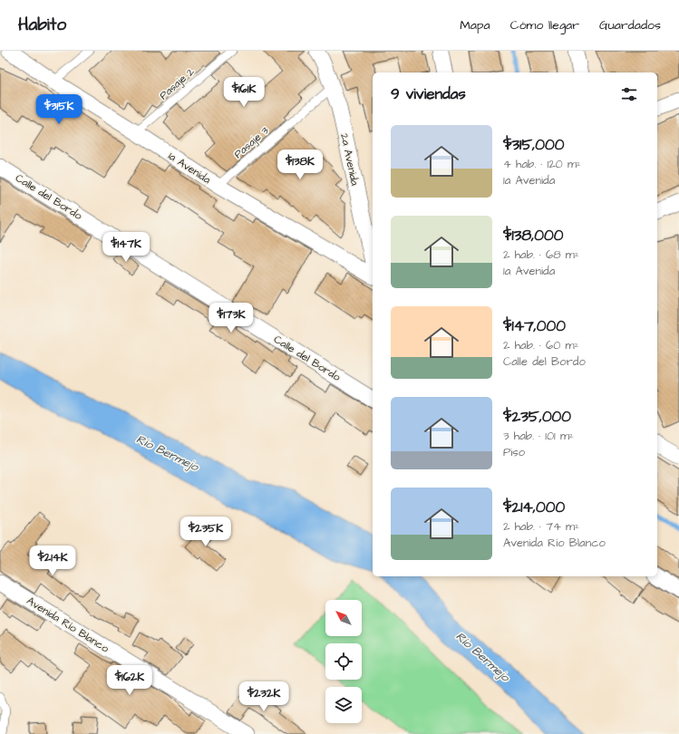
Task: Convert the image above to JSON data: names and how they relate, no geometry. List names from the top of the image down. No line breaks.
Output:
{"streets":{"street":["2a Avenida","1a Avenida","Calle del Bordo","Avenida Río Blanco"],"lane":["Pasaje 2","Pasaje 3"]},"crossings":[["Pasaje 2","1a Avenida"],["Pasaje 3","2a Avenida"],["Pasaje 3","1a Avenida"]],"water":["Río Bermejo"],"north":"top left","page":{"header":"Habito","nav":["Mapa","Cómo llegar","Guardados"],"heading":"9 viviendas","price":["$161K","$315K","$138K","$147K","$173K","$235K","$214K","$162K","$232K"],"list":[{"name":"$315,000","note":"4 hab. · 120 m² · 1a Avenida"},{"name":"$138,000","note":"2 hab. · 68 m² · 1a Avenida"},{"name":"$147,000","note":"2 hab. · 60 m² · Calle del Bordo"},{"name":"$235,000","note":"3 hab. · 101 m² · Piso"},{"name":"$214,000","note":"2 hab. · 74 m² · Avenida Río Blanco"}]}}
